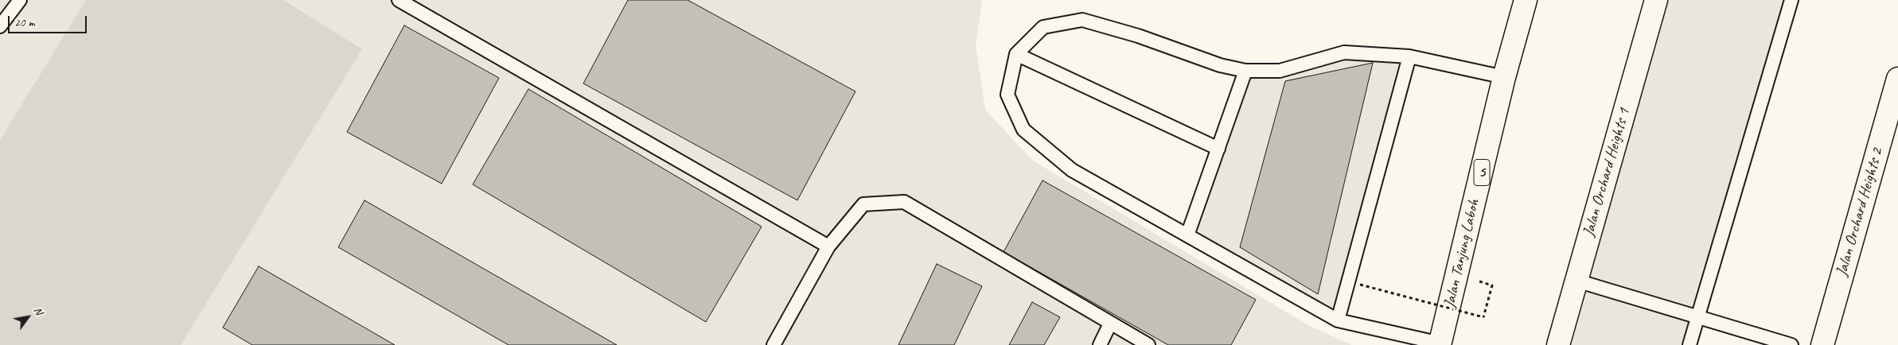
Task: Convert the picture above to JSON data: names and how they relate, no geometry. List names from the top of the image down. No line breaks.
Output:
{"streets":{"main road":["5","Jalan Orchard Heights 1","Jalan Orchard Heights 2","Jalan Tanjung Laboh"]},"scale_bar":"20 m","north":"top right"}
